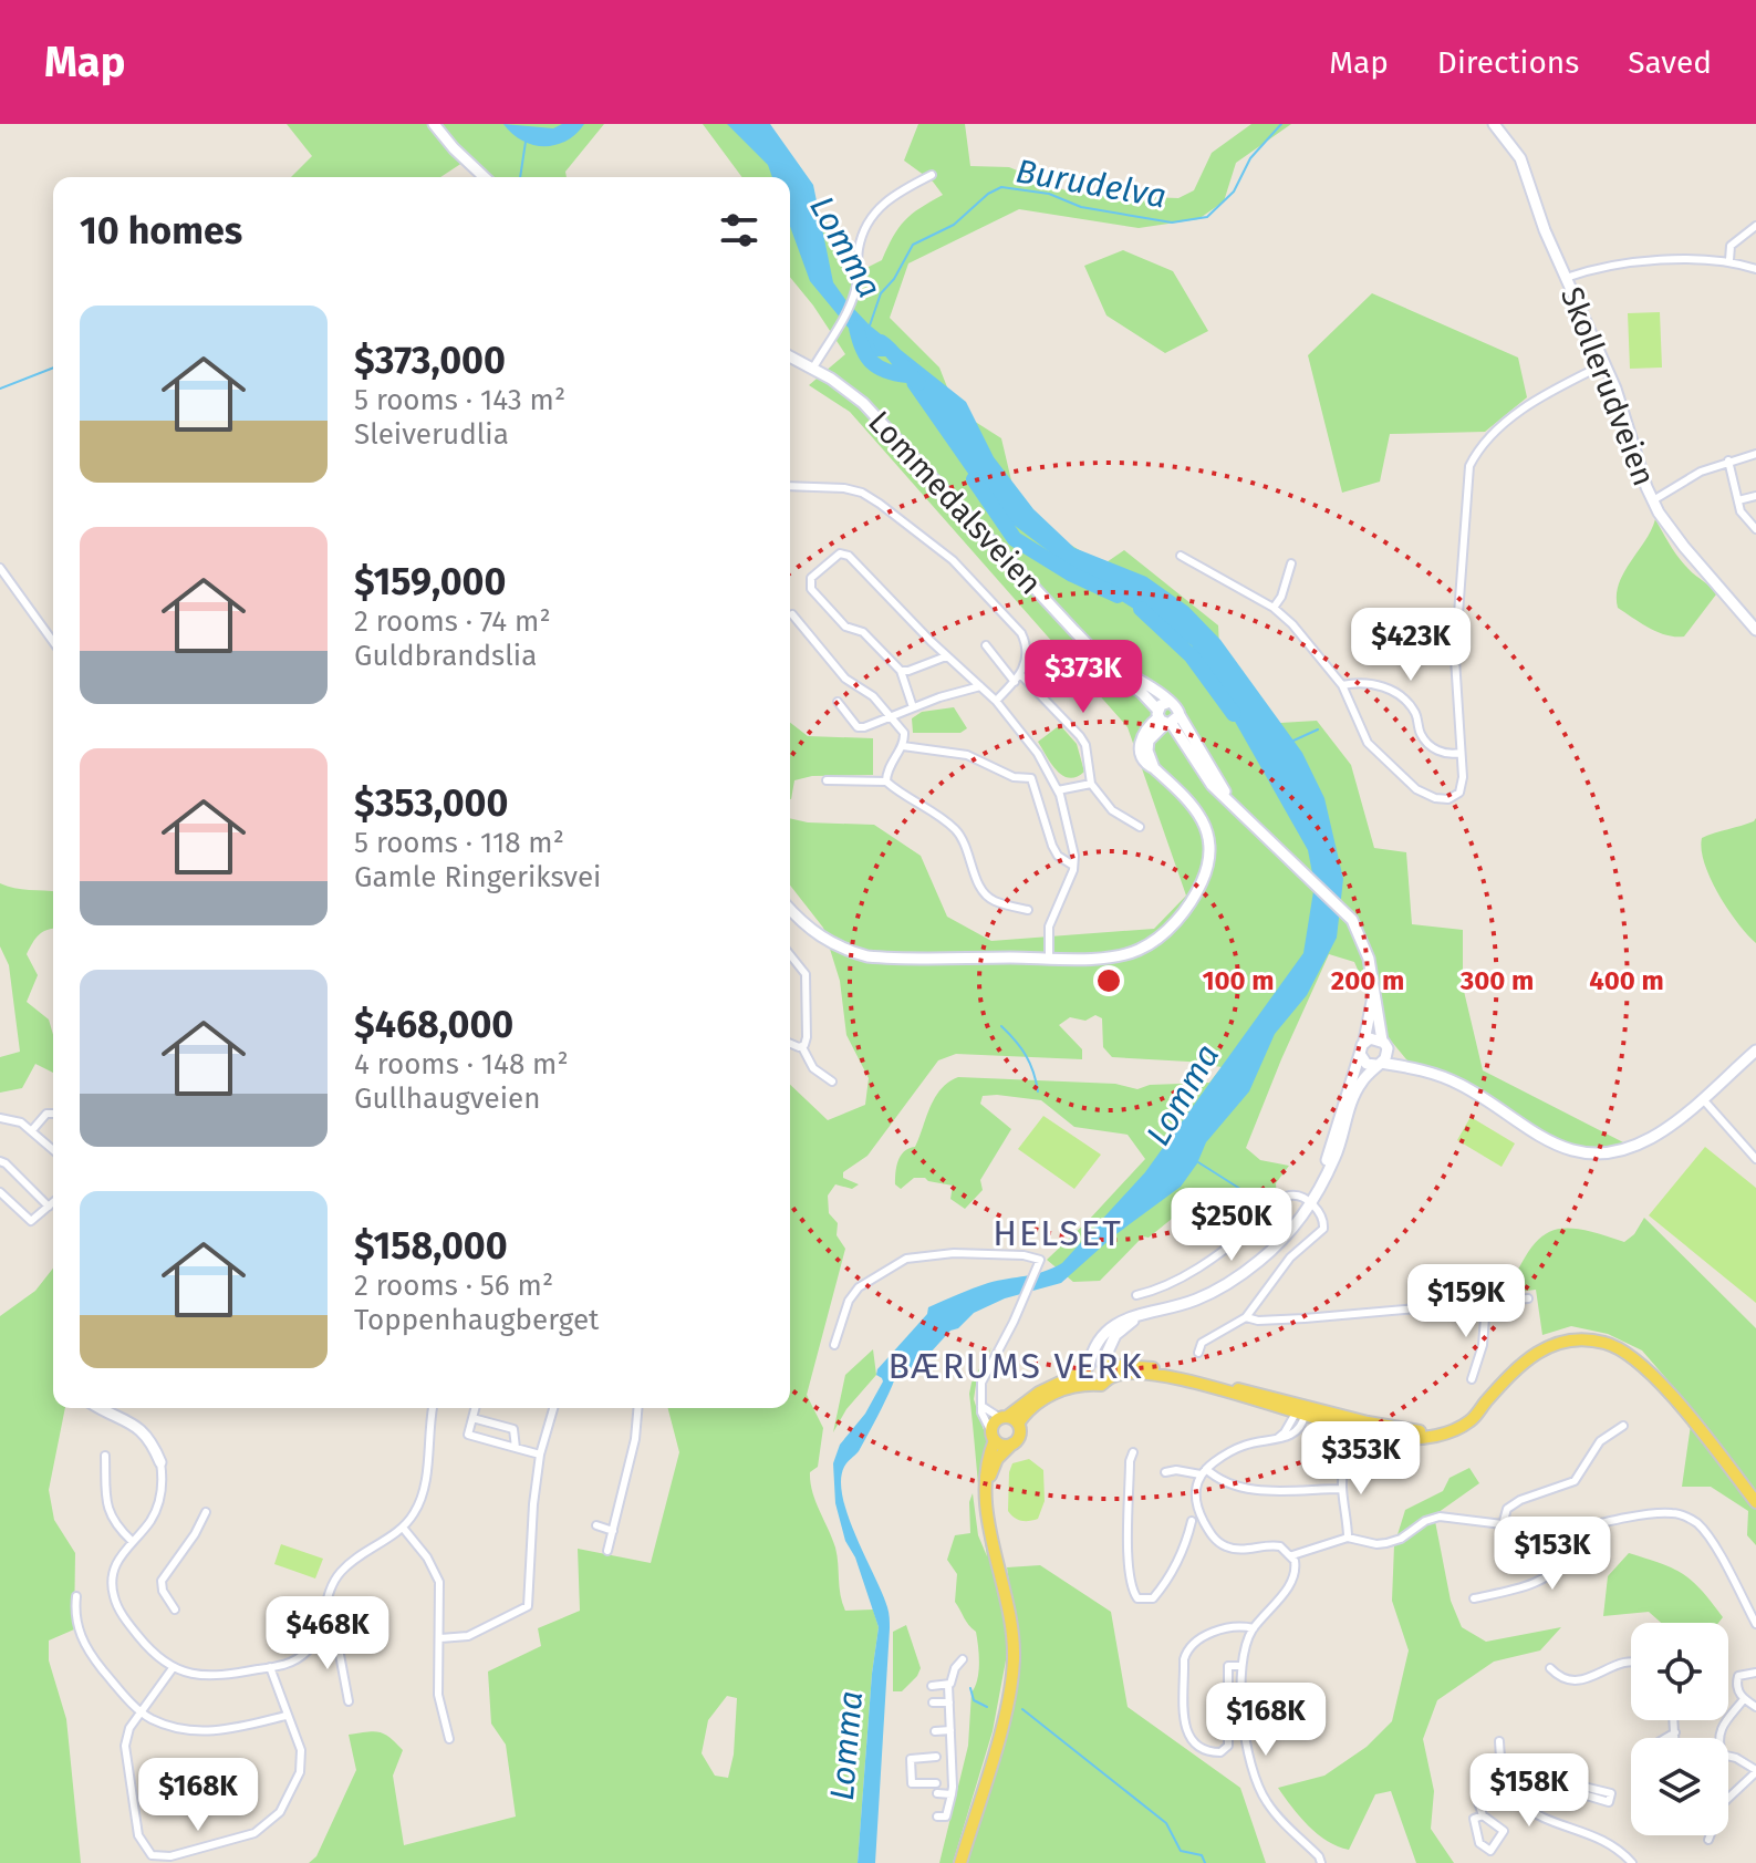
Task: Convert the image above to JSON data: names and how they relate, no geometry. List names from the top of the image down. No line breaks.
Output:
{"streets":{"main road":["Skollerudveien","Lommedalsveien"]},"districts":["HELSET","BÆRUMS VERK"],"water":["Burudelva","Lomma"],"page":{"header":"Map","nav":["Map","Directions","Saved"],"heading":"10 homes","list":[{"name":"$373,000","note":"5 rooms · 143 m² · Sleiverudlia"},{"name":"$159,000","note":"2 rooms · 74 m² · Guldbrandslia"},{"name":"$353,000","note":"5 rooms · 118 m² · Gamle Ringeriksvei"},{"name":"$468,000","note":"4 rooms · 148 m² · Gullhaugveien"},{"name":"$158,000","note":"2 rooms · 56 m² · Toppenhaugberget"}],"price":["$423K","$373K","$250K","$159K","$353K","$153K","$468K","$168K","$158K","$168K"]},"rings":["100 m","200 m","300 m","400 m"]}
